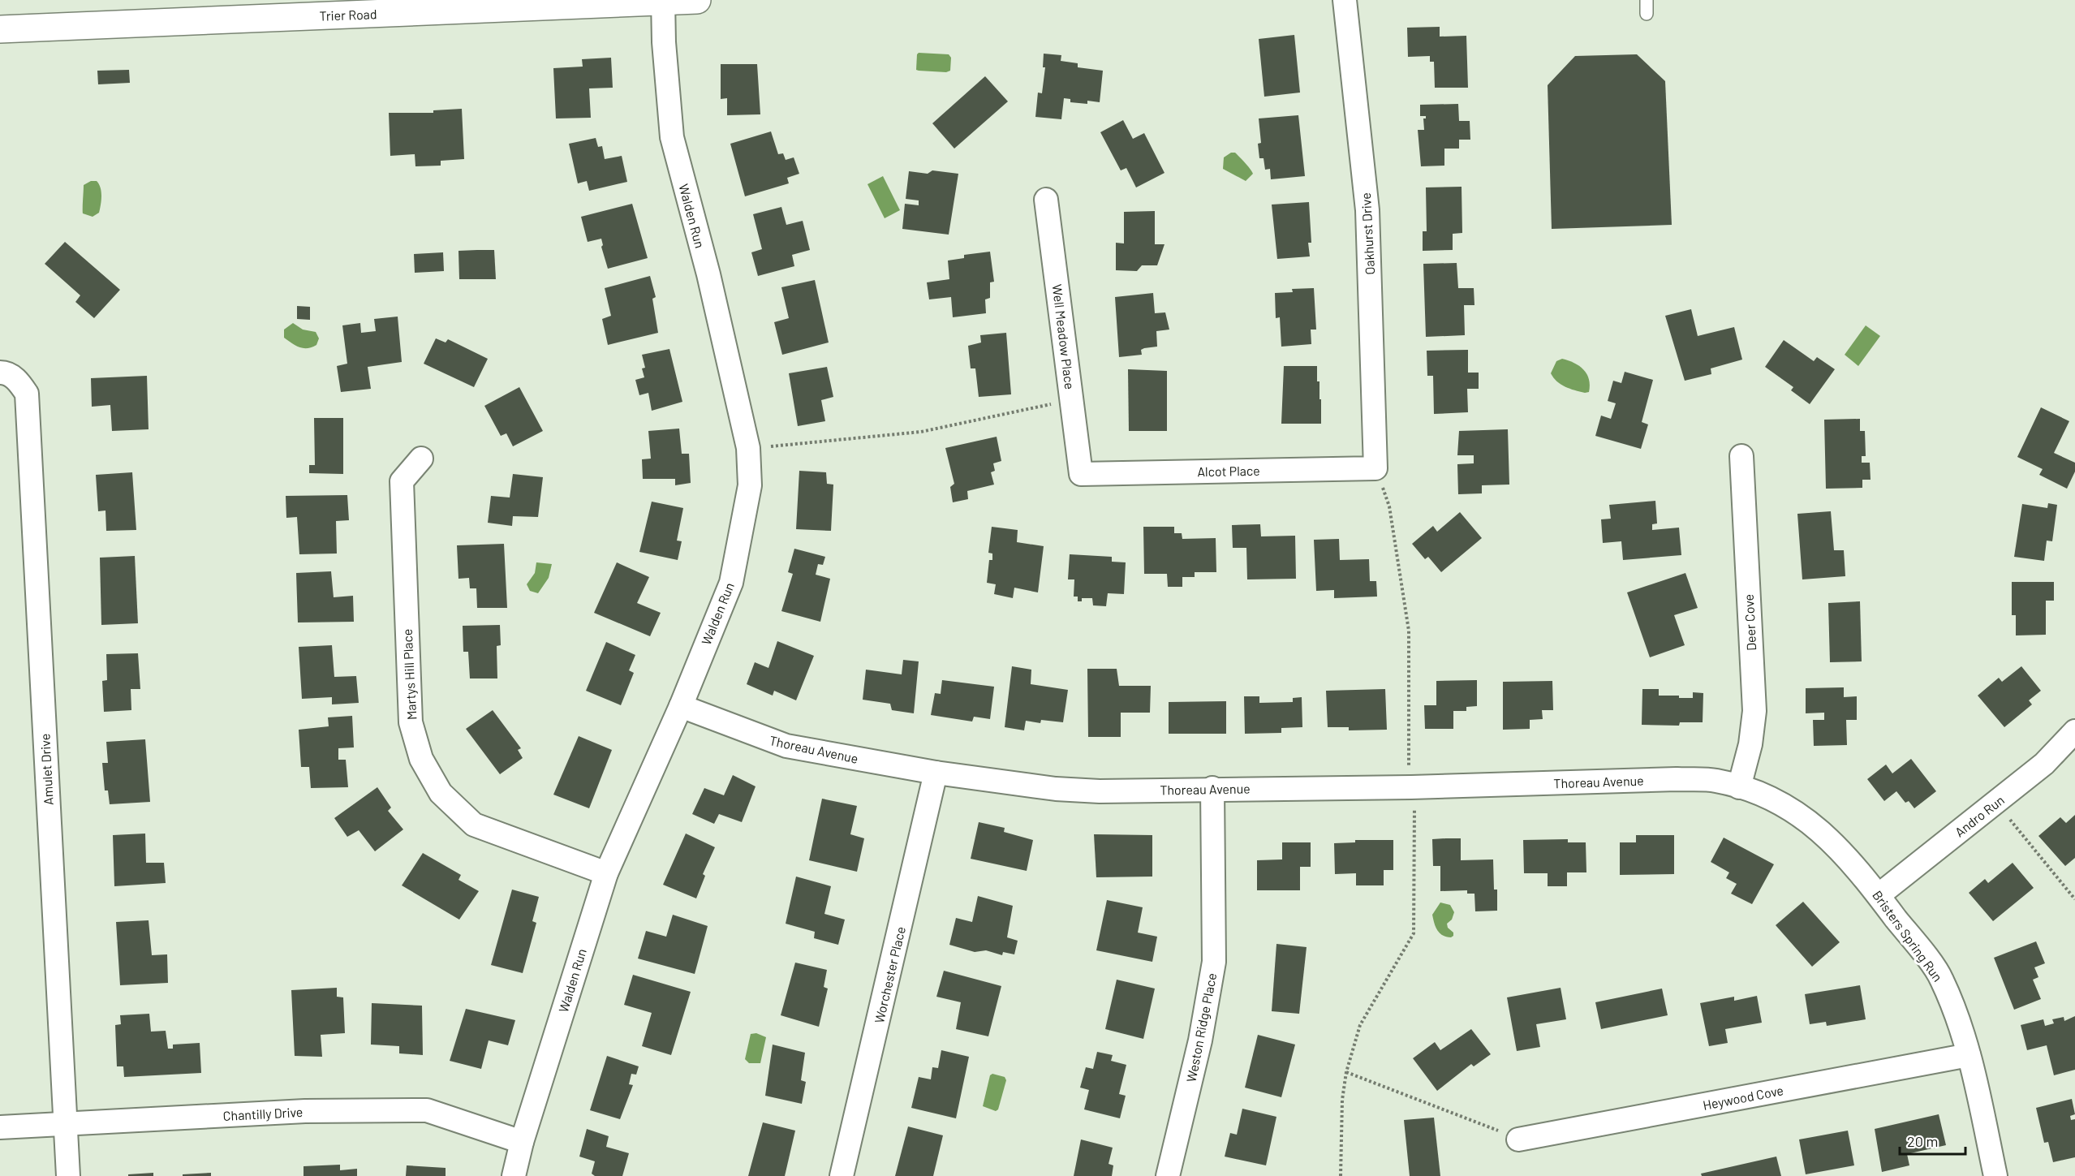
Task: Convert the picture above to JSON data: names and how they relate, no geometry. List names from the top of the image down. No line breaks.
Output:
{"streets":{"street":["Trier Road","Walden Run","Oakhurst Drive","Well Meadow Place","Alcot Place","Deer Cove","Martys Hill Place","Thoreau Avenue","Amulet Drive","Andro Run","Bristers Spring Run","Worchester Place","Weston Ridge Place","Heywood Cove","Chantilly Drive"]},"crossings":[["Trier Road","Walden Run"],["Walden Run","Martys Hill Place"],["Walden Run","Thoreau Avenue"],["Walden Run","Chantilly Drive"],["Oakhurst Drive","Alcot Place"],["Well Meadow Place","Alcot Place"],["Deer Cove","Thoreau Avenue"],["Deer Cove","Bristers Spring Run"],["Thoreau Avenue","Bristers Spring Run"],["Thoreau Avenue","Worchester Place"],["Thoreau Avenue","Weston Ridge Place"],["Amulet Drive","Chantilly Drive"],["Andro Run","Bristers Spring Run"],["Bristers Spring Run","Heywood Cove"]],"scale_bar":"20 m"}
